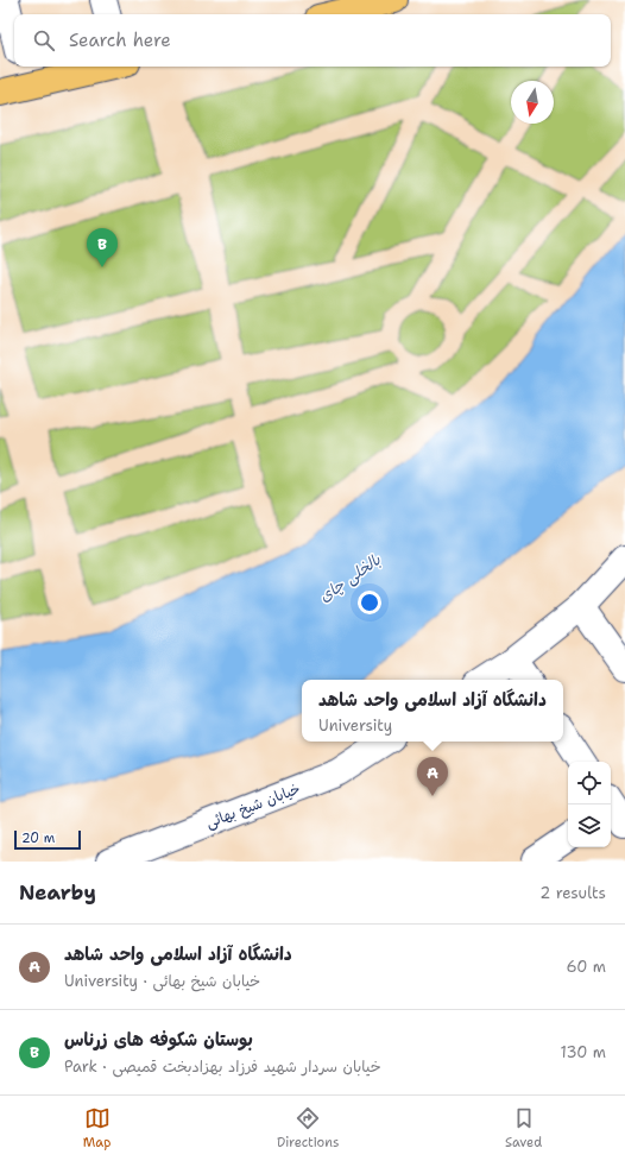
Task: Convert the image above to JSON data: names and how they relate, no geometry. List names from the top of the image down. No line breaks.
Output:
{"streets":{"street":["خیابان شیخ بهائی"]},"water":["بالخلی چای"],"scale_bar":"20 m","north":"bottom","page":{"search":"Search here","pins":["B","A"],"popup":["دانشگاه آزاد اسلامی واحد شاهد","University"],"scale":"20 m","heading":["Nearby","2 results"],"list":[{"mark":"A","name":"دانشگاه آزاد اسلامی واحد شاهد","note":"University · خیابان شیخ بهائی","value":"60 m"},{"mark":"B","name":"بوستان شکوفه های زرناس","note":"Park · خیابان سردار شهید فرزاد بهزاد‌بخت قمیصی","value":"130 m"}],"nav":["Map","Directions","Saved"]}}
